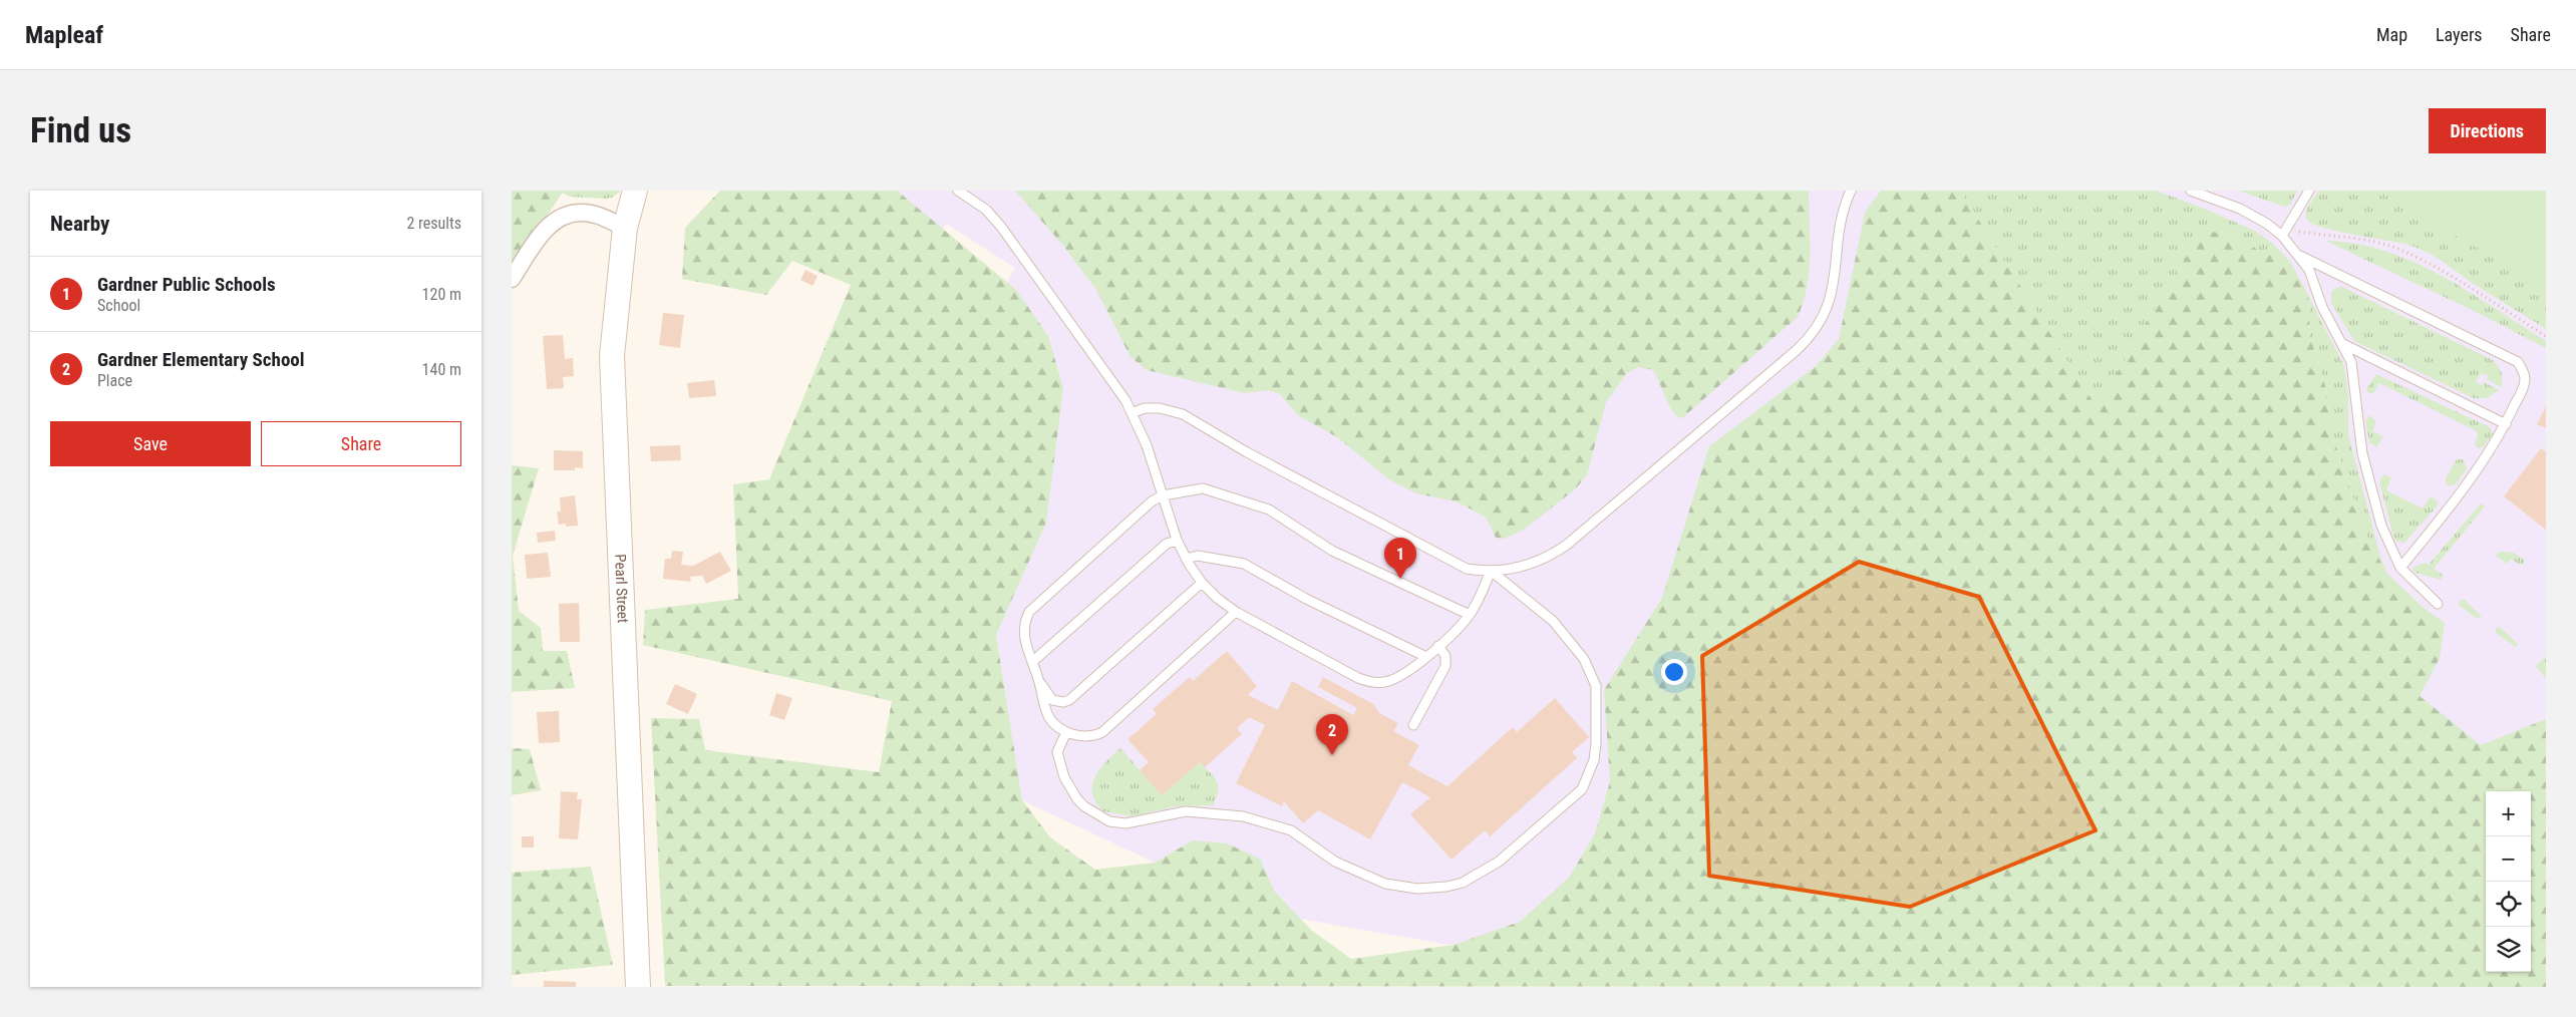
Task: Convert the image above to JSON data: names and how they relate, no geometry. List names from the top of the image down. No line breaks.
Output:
{"streets":{"main road":["Pearl Street"]},"page":{"header":"Mapleaf","nav":["Map","Layers","Share"],"buttons":["Directions",["Save","Share"]],"title":"Find us","heading":["Nearby","2 results"],"list":[{"mark":"1","name":"Gardner Public Schools","note":"School","value":"120 m"},{"mark":"2","name":"Gardner Elementary School","note":"Place","value":"140 m"}],"pins":["1","2"],"map_buttons":["+","−"]}}
